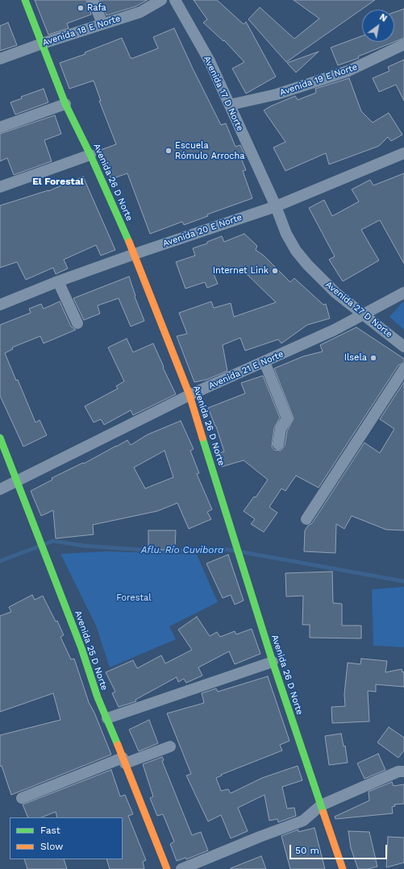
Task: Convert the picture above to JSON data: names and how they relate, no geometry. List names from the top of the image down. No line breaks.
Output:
{"streets":{"street":["Avenida 18 E Norte","Avenida 19 E Norte","Avenida 17 D Norte","Avenida 26 D Norte","Avenida 20 E Norte","Avenida 27 D Norte","Avenida 21 E Norte","Avenida 25 D Norte"]},"crossings":[["Avenida 18 E Norte","Avenida 26 D Norte"],["Avenida 19 E Norte","Avenida 17 D Norte"],["Avenida 17 D Norte","Avenida 20 E Norte"],["Avenida 17 D Norte","Avenida 27 D Norte"],["Avenida 26 D Norte","Avenida 20 E Norte"],["Avenida 26 D Norte","Avenida 21 E Norte"],["Avenida 20 E Norte","Avenida 27 D Norte"],["Avenida 27 D Norte","Avenida 21 E Norte"],["Avenida 21 E Norte","Avenida 25 D Norte"]],"districts":["El Forestal"],"water":["Aflu. Río Cuvibora"],"parks":["Forestal"],"places":["Rafa","Escuela Rómulo Arrocha","Internet Link","Ilsela"],"legend":["Fast","Slow"],"scale_bar":"50 m","north":"top right"}
